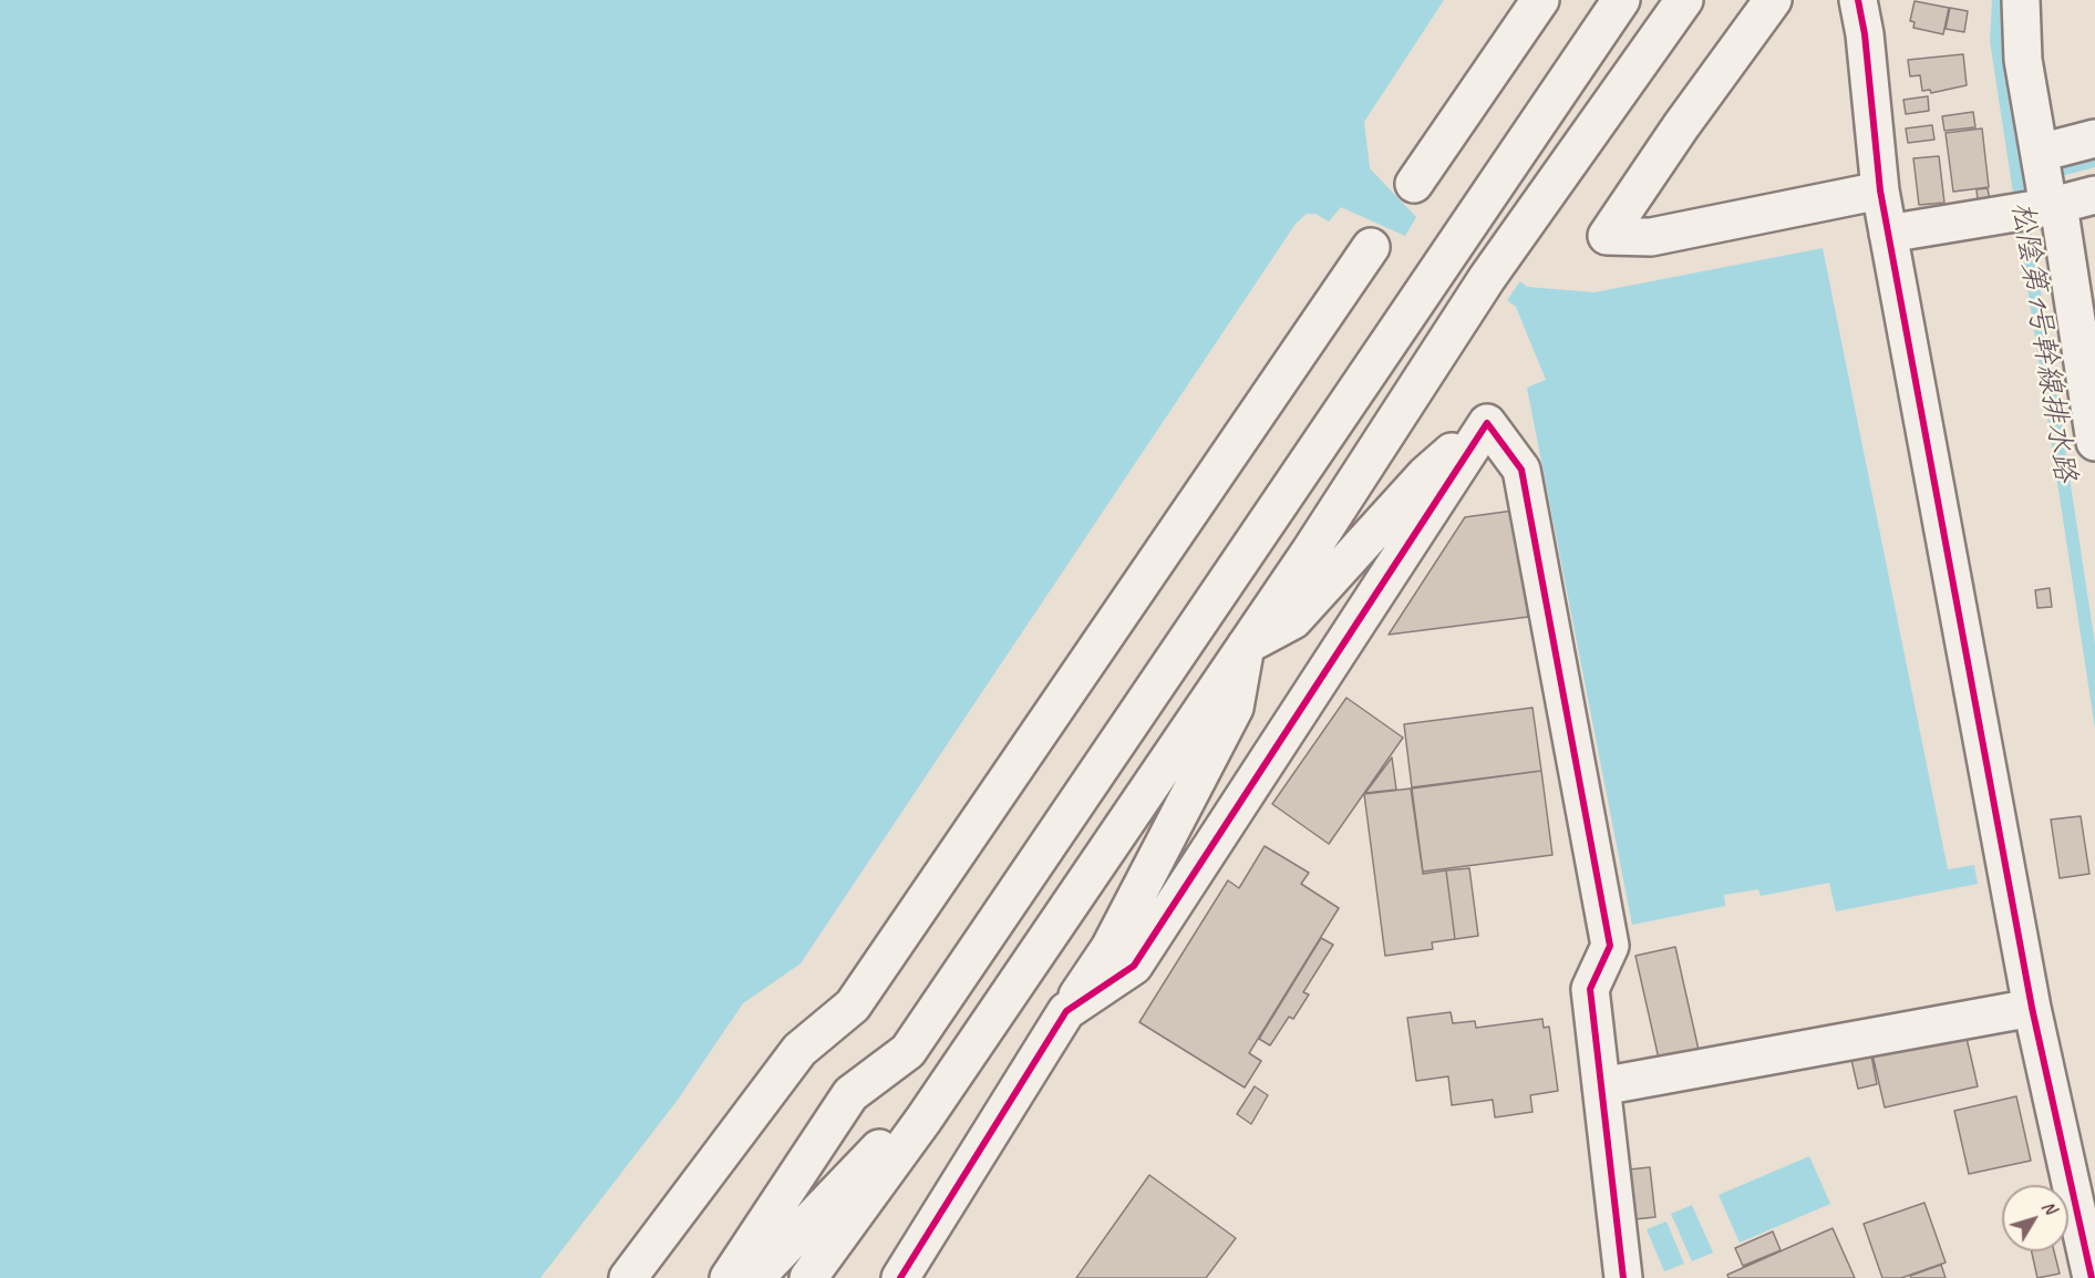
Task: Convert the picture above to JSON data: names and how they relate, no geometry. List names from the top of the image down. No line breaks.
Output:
{"water":["松陰第1号幹線排水路"],"north":"top right"}
